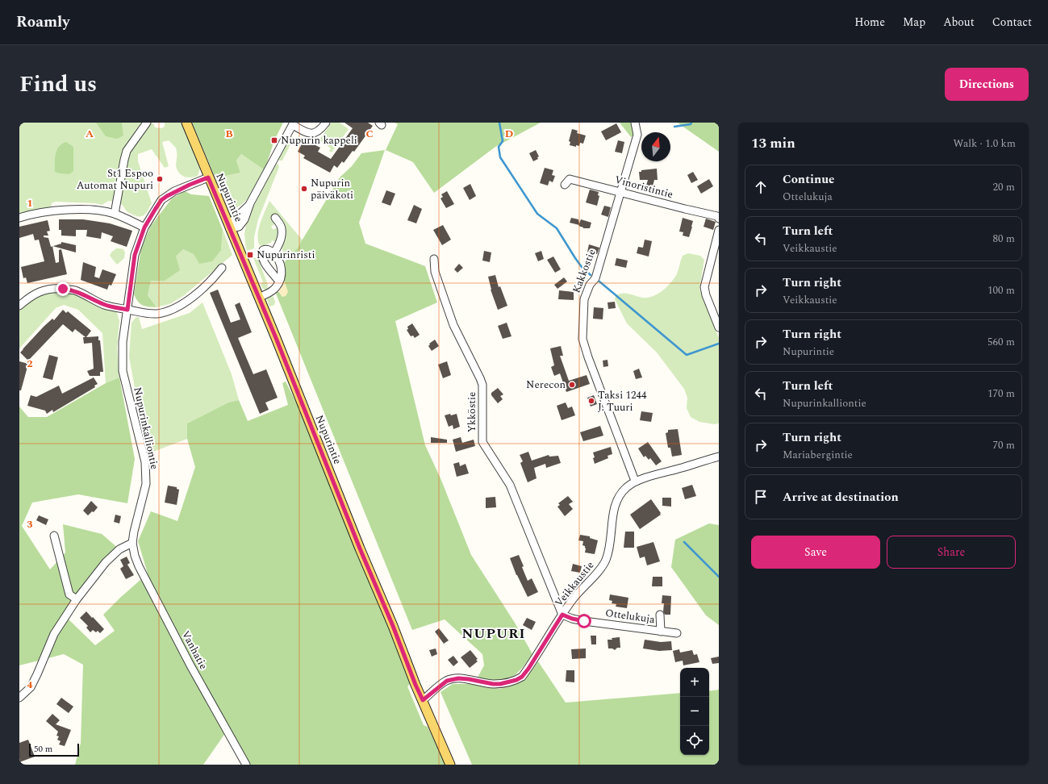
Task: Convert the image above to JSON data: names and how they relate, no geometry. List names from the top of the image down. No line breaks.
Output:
{"streets":{"main road":["Nupurintie"],"street":["Vinoristintie","Kakkostie","Ykköstie","Nupurinkalliontie","Veikkaustie","Ottelukuja","Vanhatie"]},"crossings":[["Vinoristintie","Kakkostie"],["Nupurintie","Nupurinkalliontie"],["Nupurintie","Veikkaustie"],["Kakkostie","Veikkaustie"],["Ykköstie","Veikkaustie"],["Ykköstie","Ottelukuja"],["Nupurinkalliontie","Vanhatie"],["Veikkaustie","Ottelukuja"]],"districts":["NUPURI"],"places":{"transit":["Nupurin kappeli","Nupurinristi"],"other":["St1 Espoo Automat Nupuri","Nupurin päiväkoti","Nerecon","Taksi 1244 J. Tuuri"]},"scale_bar":"50 m","north":"top","page":{"header":"Roamly","nav":["Home","Map","About","Contact"],"title":"Find us","buttons":["Directions",["Save","Share"]],"heading":["13 min","Walk · 1.0 km"],"list":[["Continue","Ottelukuja","20 m"],["Turn left","Veikkaustie","80 m"],["Turn right","Veikkaustie","100 m"],["Turn right","Nupurintie","560 m"],["Turn left","Nupurinkalliontie","170 m"],["Turn right","Mariabergintie","70 m"],"Arrive at destination"],"map_buttons":["+","−"],"scale":"50 m"},"grid":{"columns":["A","B","C","D"],"rows":["1","2","3","4"]}}
